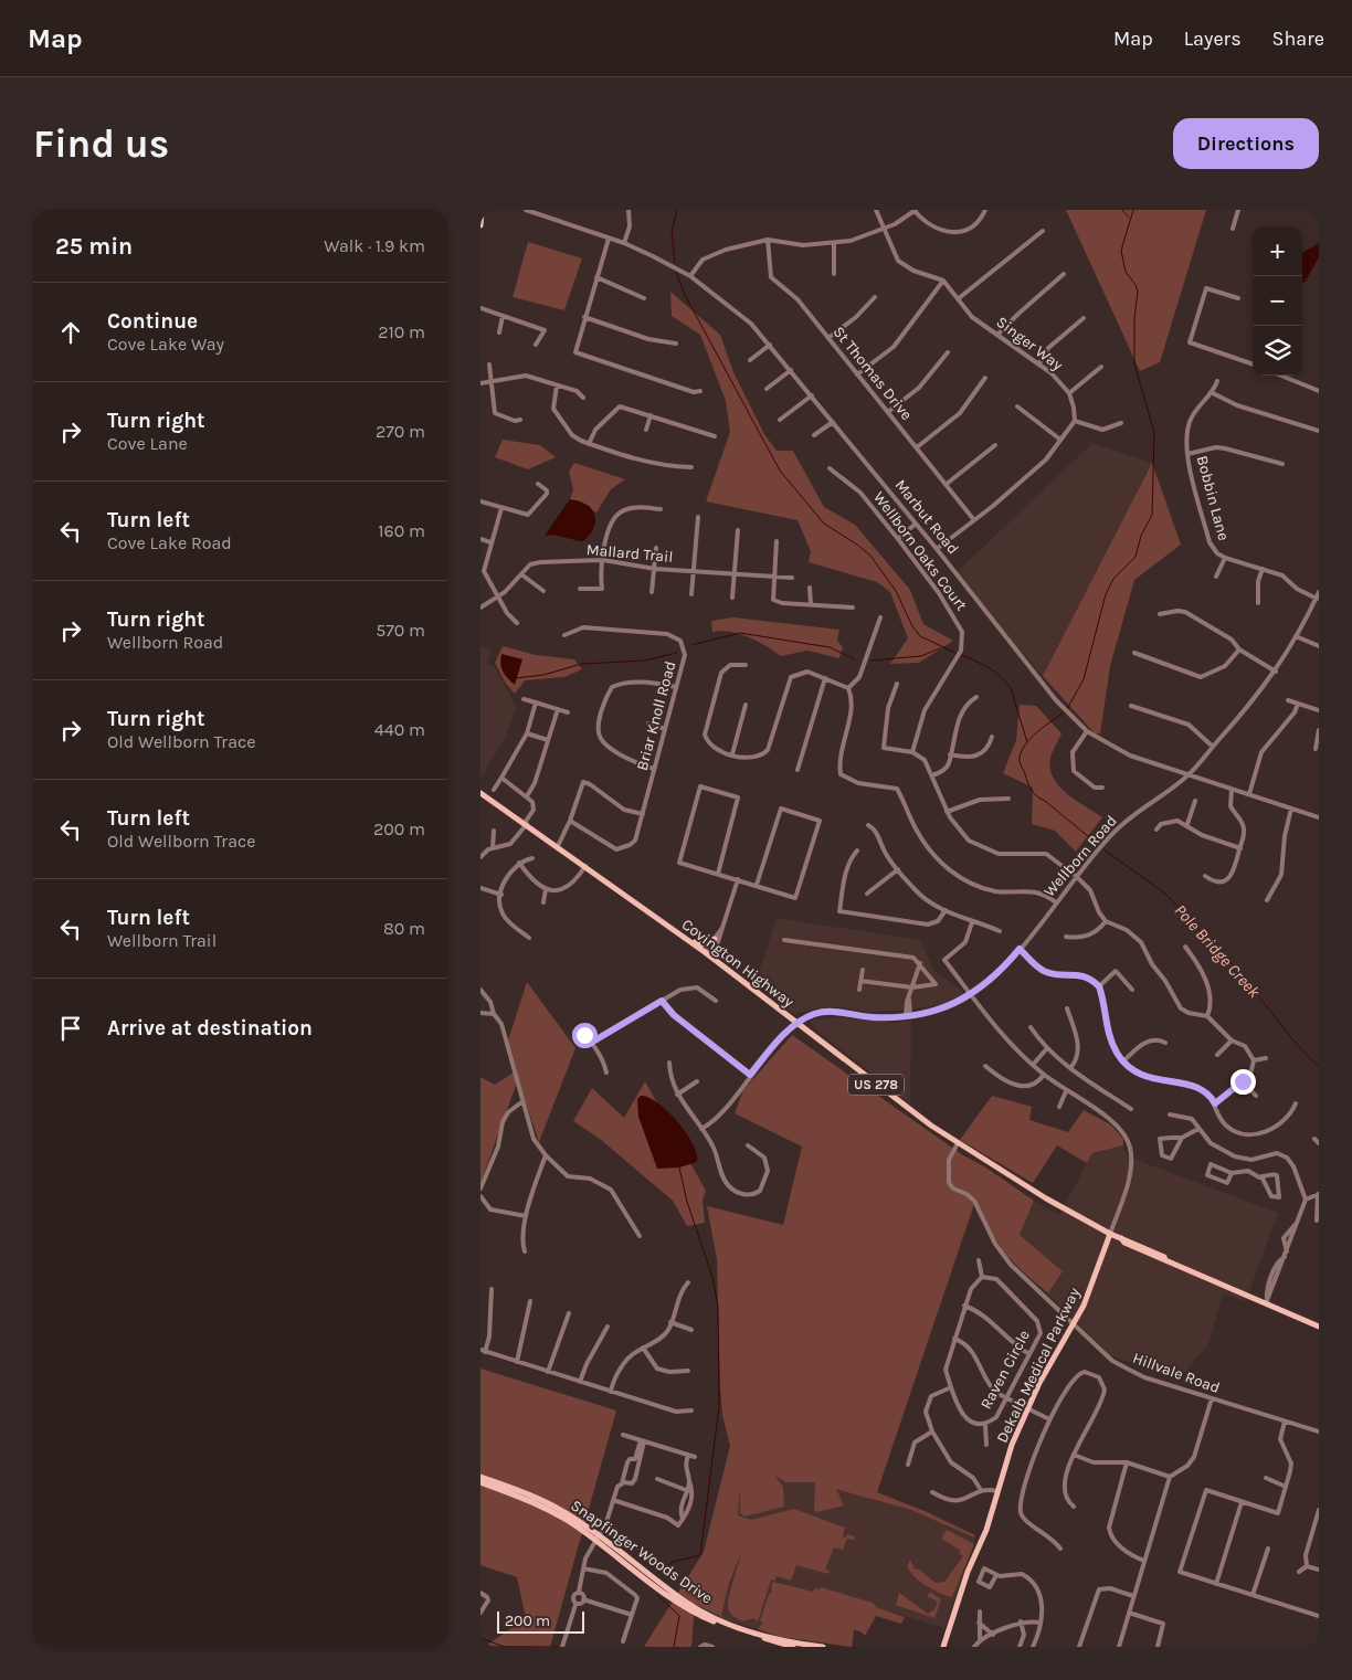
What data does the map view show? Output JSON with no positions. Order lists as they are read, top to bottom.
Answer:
{
  "streets": {
    "main road": [
      "Covington Highway",
      "US 278",
      "Dekalb Medical Parkway",
      "Snapfinger Woods Drive"
    ],
    "street": [
      "Singer Way",
      "St Thomas Drive",
      "Bobbin Lane",
      "Marbut Road",
      "Wellborn Oaks Court",
      "Mallard Trail",
      "Briar Knoll Road",
      "Wellborn Road",
      "Raven Circle",
      "Hillvale Road"
    ]
  },
  "crossings": [
    ["Bobbin Lane", "Wellborn Road"],
    ["Marbut Road", "Wellborn Road"],
    ["Wellborn Road", "Covington Highway"],
    ["Wellborn Road", "Dekalb Medical Parkway"],
    ["Covington Highway", "Dekalb Medical Parkway"],
    ["Covington Highway", "Hillvale Road"],
    ["Dekalb Medical Parkway", "Hillvale Road"]
  ],
  "water": ["Pole Bridge Creek"],
  "scale_bar": "200 m",
  "page": {
    "header": "Map",
    "nav": ["Map", "Layers", "Share"],
    "buttons": "Directions",
    "title": "Find us",
    "heading": ["25 min", "Walk · 1.9 km"],
    "map_buttons": ["+", "−"],
    "list": [
      ["Continue", "Cove Lake Way", "210 m"],
      ["Turn right", "Cove Lane", "270 m"],
      ["Turn left", "Cove Lake Road", "160 m"],
      ["Turn right", "Wellborn Road", "570 m"],
      ["Turn right", "Old Wellborn Trace", "440 m"],
      ["Turn left", "Old Wellborn Trace", "200 m"],
      ["Turn left", "Wellborn Trail", "80 m"],
      "Arrive at destination"
    ],
    "scale": "200 m"
  }
}
